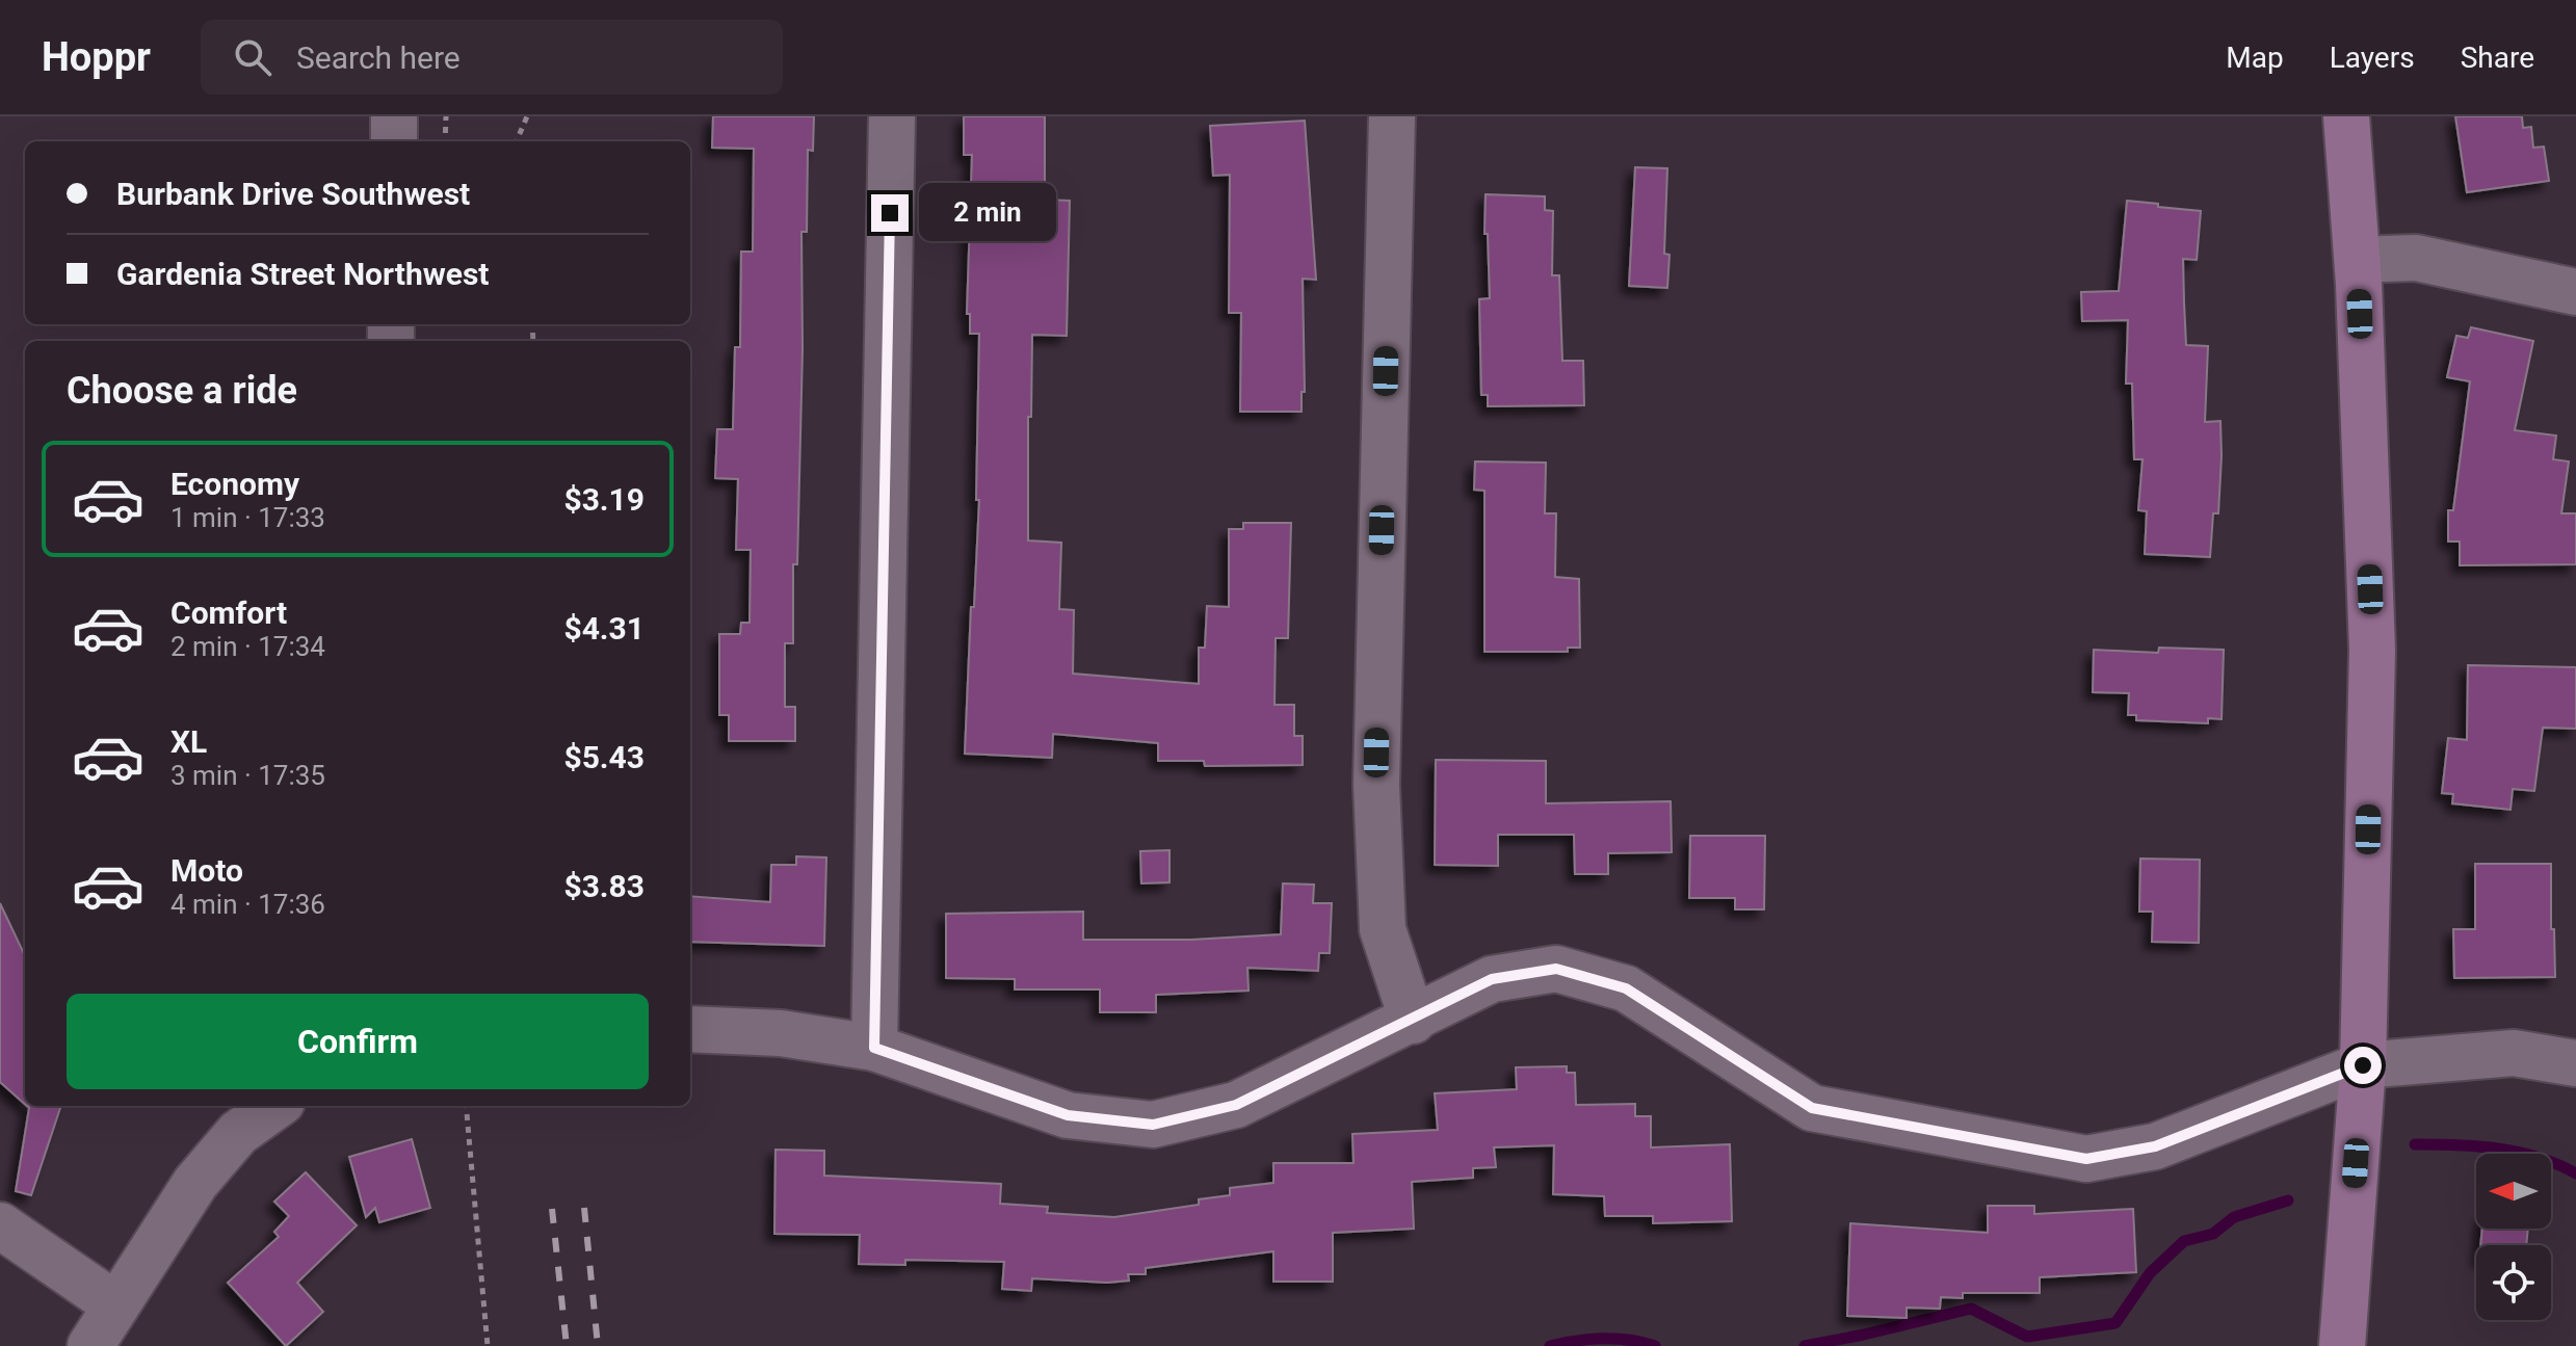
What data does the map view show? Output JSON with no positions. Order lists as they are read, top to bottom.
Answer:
{
  "north": "left",
  "page": {
    "header": "Hoppr",
    "search": "Search here",
    "nav": ["Map", "Layers", "Share"],
    "banner": ["Burbank Drive Southwest", "Gardenia Street Northwest"],
    "bubble": "2 min",
    "heading": "Choose a ride",
    "list": [
      {
        "name": "Economy",
        "note": "1 min · 17:33",
        "value": "$3.19"
      },
      {
        "name": "Comfort",
        "note": "2 min · 17:34",
        "value": "$4.31"
      },
      {
        "name": "XL",
        "note": "3 min · 17:35",
        "value": "$5.43"
      },
      {
        "name": "Moto",
        "note": "4 min · 17:36",
        "value": "$3.83"
      }
    ],
    "buttons": "Confirm"
  }
}
